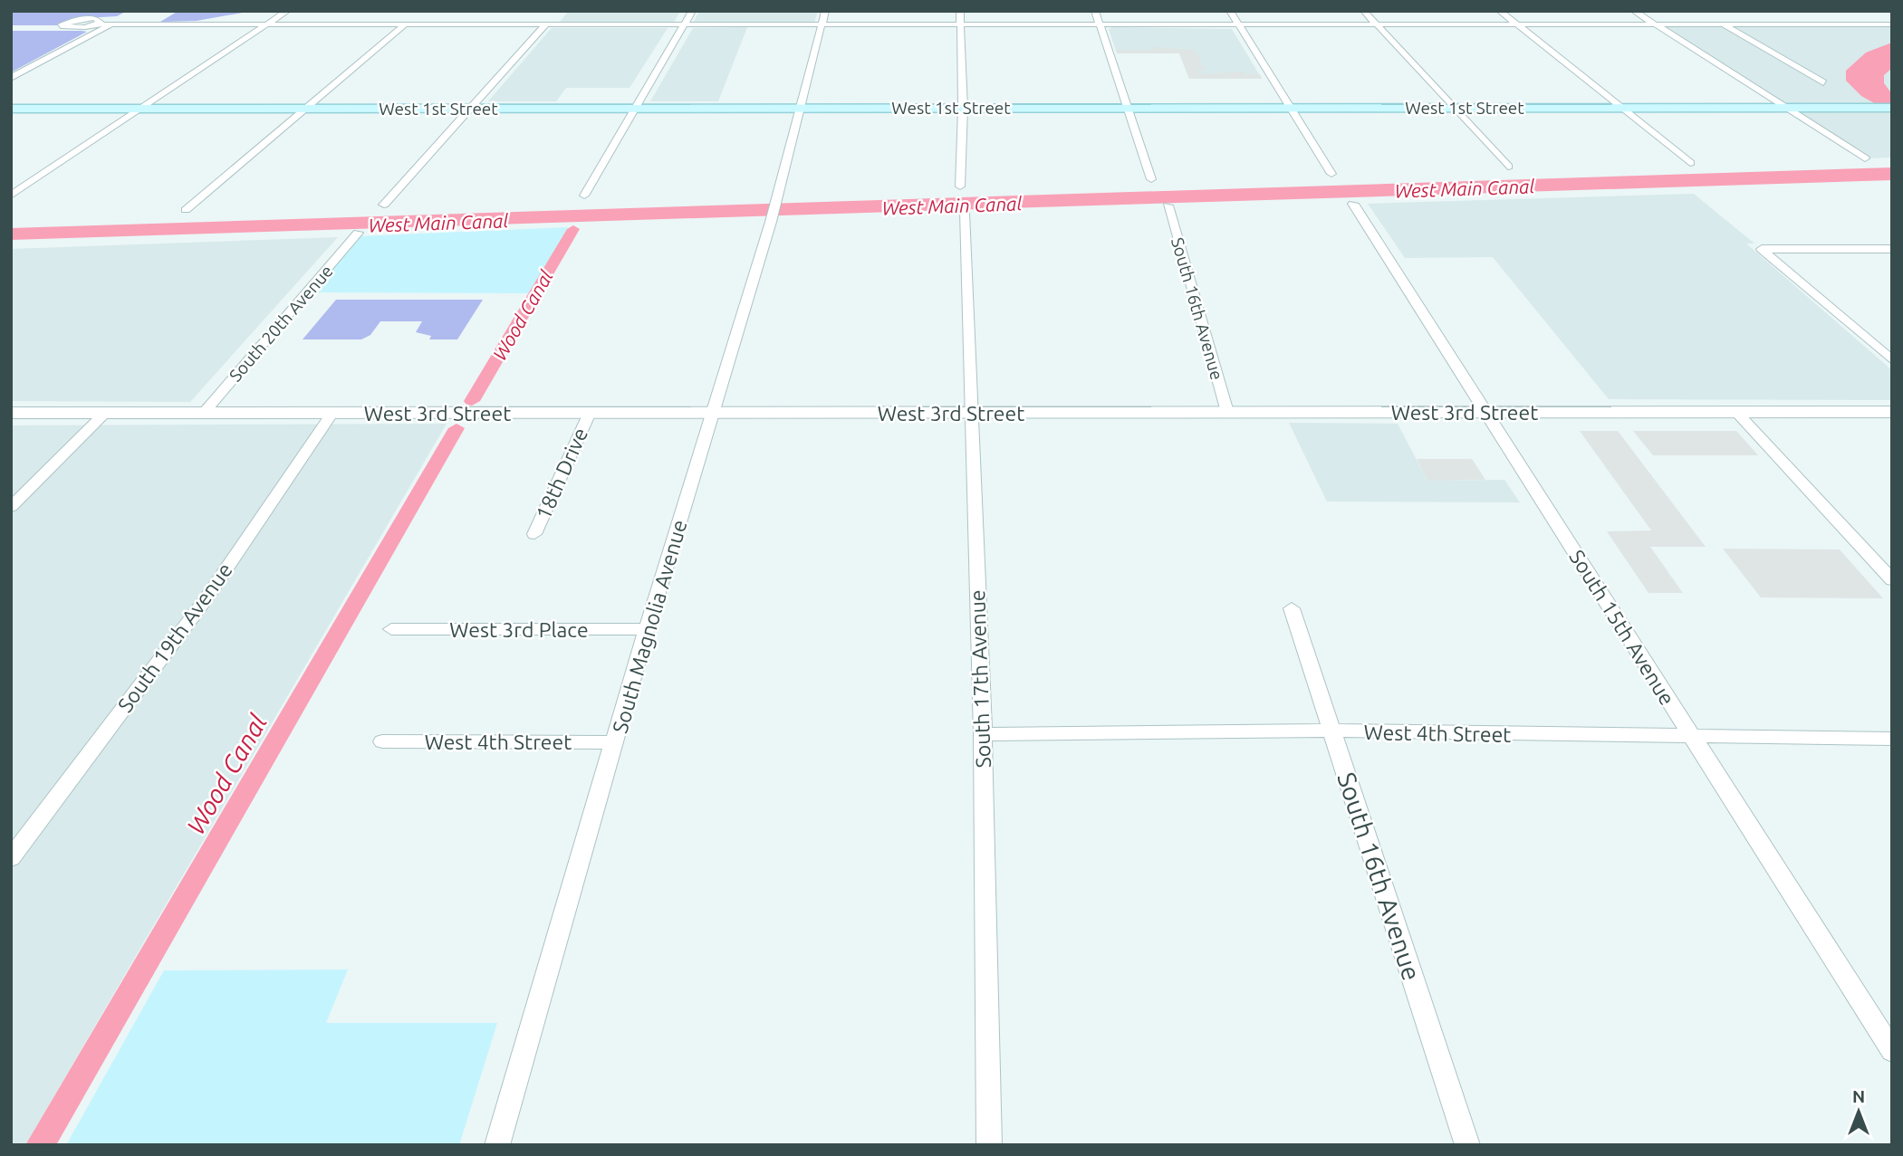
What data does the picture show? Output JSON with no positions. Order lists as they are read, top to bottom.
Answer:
{
  "streets": {
    "main road": ["West 1st Street"],
    "street": [
      "South 16th Avenue",
      "South 20th Avenue",
      "West 3rd Street",
      "18th Drive",
      "South Magnolia Avenue",
      "South 15th Avenue",
      "West 3rd Place",
      "South 19th Avenue",
      "South 17th Avenue",
      "West 4th Street"
    ]
  },
  "crossings": [
    ["West 1st Street", "South Magnolia Avenue"],
    ["South 16th Avenue", "West 3rd Street"],
    ["South 16th Avenue", "West 4th Street"],
    ["South 20th Avenue", "West 3rd Street"],
    ["West 3rd Street", "18th Drive"],
    ["West 3rd Street", "South Magnolia Avenue"],
    ["West 3rd Street", "South 15th Avenue"],
    ["West 3rd Street", "South 19th Avenue"],
    ["West 3rd Street", "South 17th Avenue"],
    ["South Magnolia Avenue", "West 3rd Place"],
    ["South Magnolia Avenue", "West 4th Street"],
    ["South 15th Avenue", "West 4th Street"],
    ["South 17th Avenue", "West 4th Street"]
  ],
  "water": ["West Main Canal", "Wood Canal"],
  "north": "top"
}
